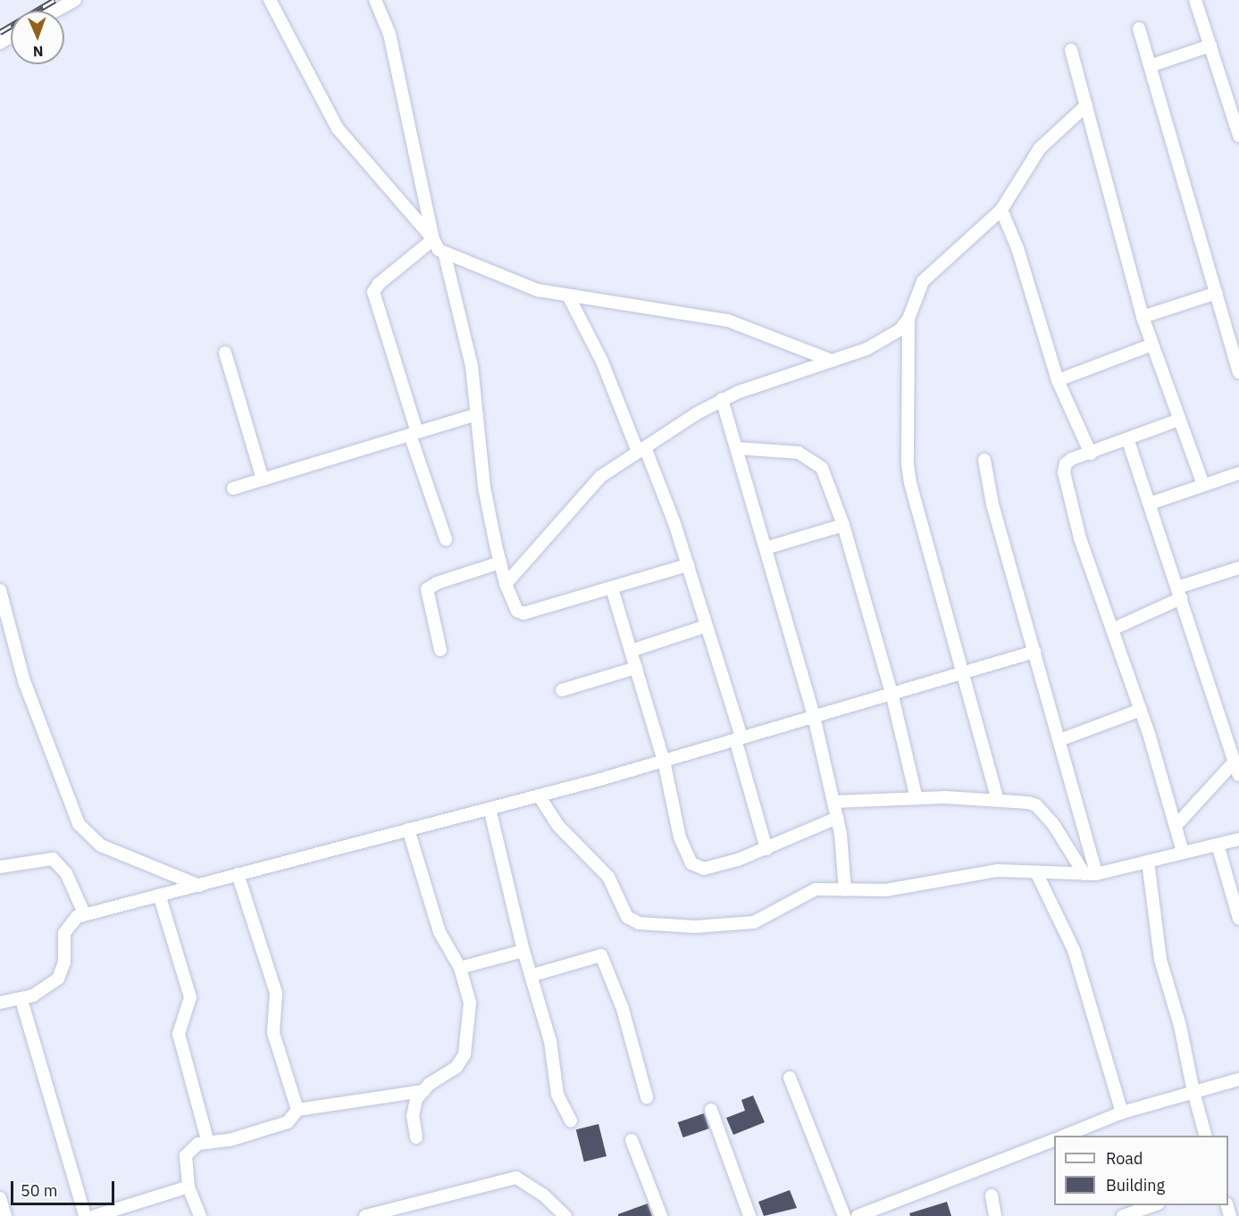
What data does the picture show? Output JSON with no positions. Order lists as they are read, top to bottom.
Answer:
{
  "legend": ["Road", "Building"],
  "scale_bar": "50 m",
  "north": "bottom"
}
